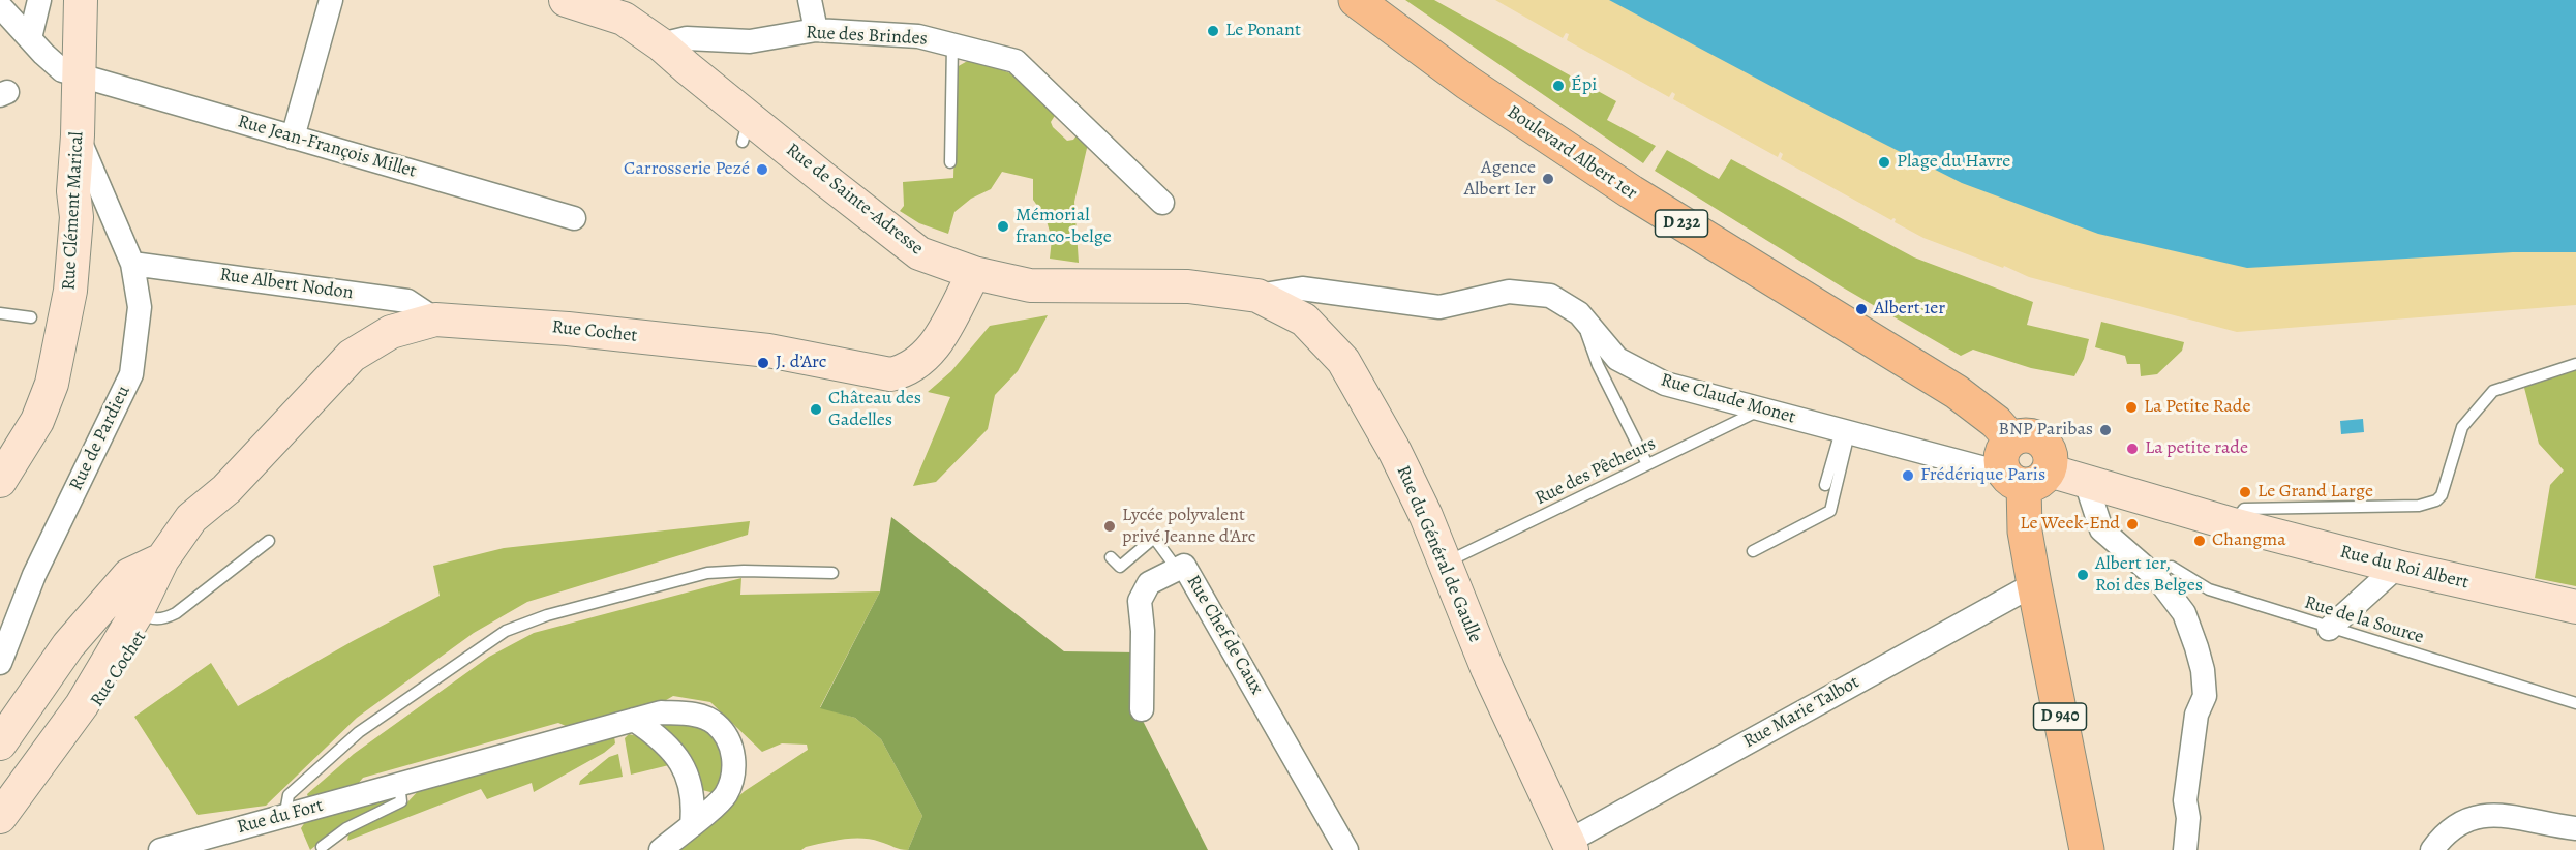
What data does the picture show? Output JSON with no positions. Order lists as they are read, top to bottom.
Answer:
{
  "streets": {
    "main road": ["Boulevard Albert 1er", "D 232", "D 940"],
    "street": [
      "Rue des Brindes",
      "Rue Jean-François Millet",
      "Rue de Sainte-Adresse",
      "Rue Clément Marical",
      "Rue Albert Nodon",
      "Rue Cochet",
      "Rue Claude Monet",
      "Rue de Pardieu",
      "Rue du Général de Gaulle",
      "Rue du Roi Albert",
      "Rue Chef de Caux",
      "Rue Marie Talbot",
      "Rue du Fort"
    ],
    "lane": ["Rue des Pêcheurs", "Rue de la Source"]
  },
  "crossings": [
    ["Rue des Brindes", "Rue de Sainte-Adresse"],
    ["Rue Jean-François Millet", "Rue Clément Marical"],
    ["Boulevard Albert 1er", "Rue Claude Monet"],
    ["Boulevard Albert 1er", "Rue du Roi Albert"],
    ["Boulevard Albert 1er", "D 940"],
    ["Rue de Sainte-Adresse", "Rue Cochet"],
    ["Rue de Sainte-Adresse", "Rue Claude Monet"],
    ["Rue de Sainte-Adresse", "Rue du Général de Gaulle"],
    ["Rue Clément Marical", "Rue de Pardieu"],
    ["Rue Albert Nodon", "Rue Cochet"],
    ["Rue Albert Nodon", "Rue de Pardieu"],
    ["Rue Claude Monet", "Rue des Pêcheurs"],
    ["Rue Claude Monet", "Rue du Général de Gaulle"],
    ["Rue Claude Monet", "Rue du Roi Albert"],
    ["Rue Claude Monet", "D 940"],
    ["Rue des Pêcheurs", "Rue du Général de Gaulle"],
    ["Rue du Général de Gaulle", "Rue Marie Talbot"],
    ["Rue du Roi Albert", "D 940"],
    ["Rue Marie Talbot", "D 940"]
  ],
  "places": [
    "Le Ponant",
    "Épi",
    "Plage du Havre",
    "Carrosserie Pezé",
    "Agence Albert Ier",
    "Mémorial franco-belge",
    "Albert 1er",
    "J. d’Arc",
    "La Petite Rade",
    "Château des Gadelles",
    "BNP Paribas",
    "La petite rade",
    "Frédérique Paris",
    "Le Grand Large",
    "Le Week-End",
    "Lycée polyvalent privé Jeanne d'Arc",
    "Changma",
    "Albert 1er, Roi des Belges"
  ]
}
